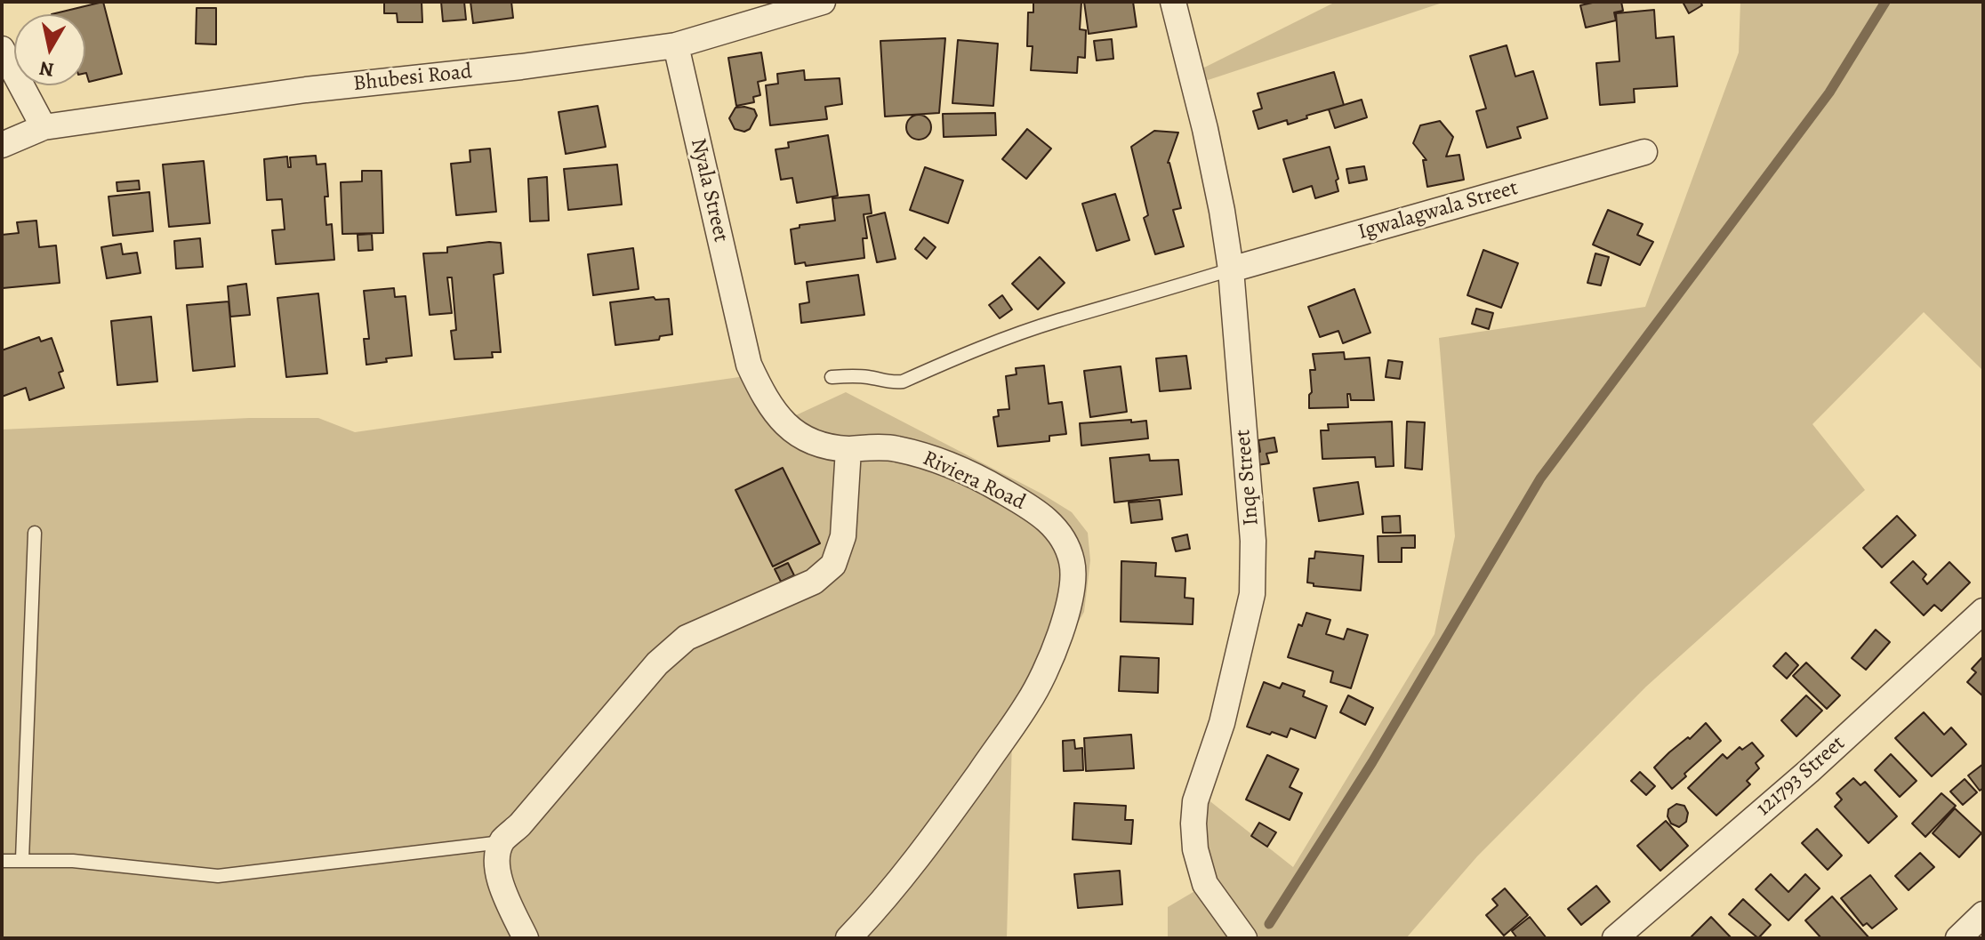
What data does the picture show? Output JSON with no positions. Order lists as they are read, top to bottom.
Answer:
{
  "streets": {
    "street": [
      "Bhubesi Road",
      "Nyala Street",
      "Igwalagwala Street",
      "Inqe Street",
      "Riviera Road",
      "121793 Street"
    ]
  },
  "crossings": [
    ["Bhubesi Road", "Nyala Street"],
    ["Nyala Street", "Riviera Road"],
    ["Igwalagwala Street", "Inqe Street"]
  ],
  "north": "bottom"
}
